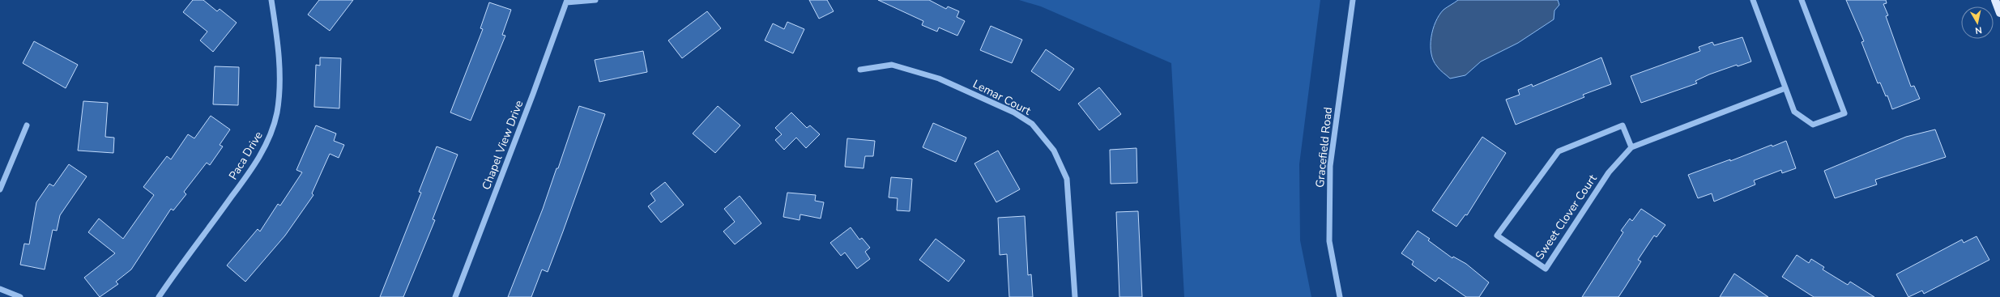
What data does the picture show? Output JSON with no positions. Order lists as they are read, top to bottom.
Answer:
{
  "streets": {
    "street": [
      "Lemar Court",
      "Chapel View Drive",
      "Gracefield Road",
      "Paca Drive",
      "Sweet Clover Court"
    ]
  },
  "north": "bottom"
}
